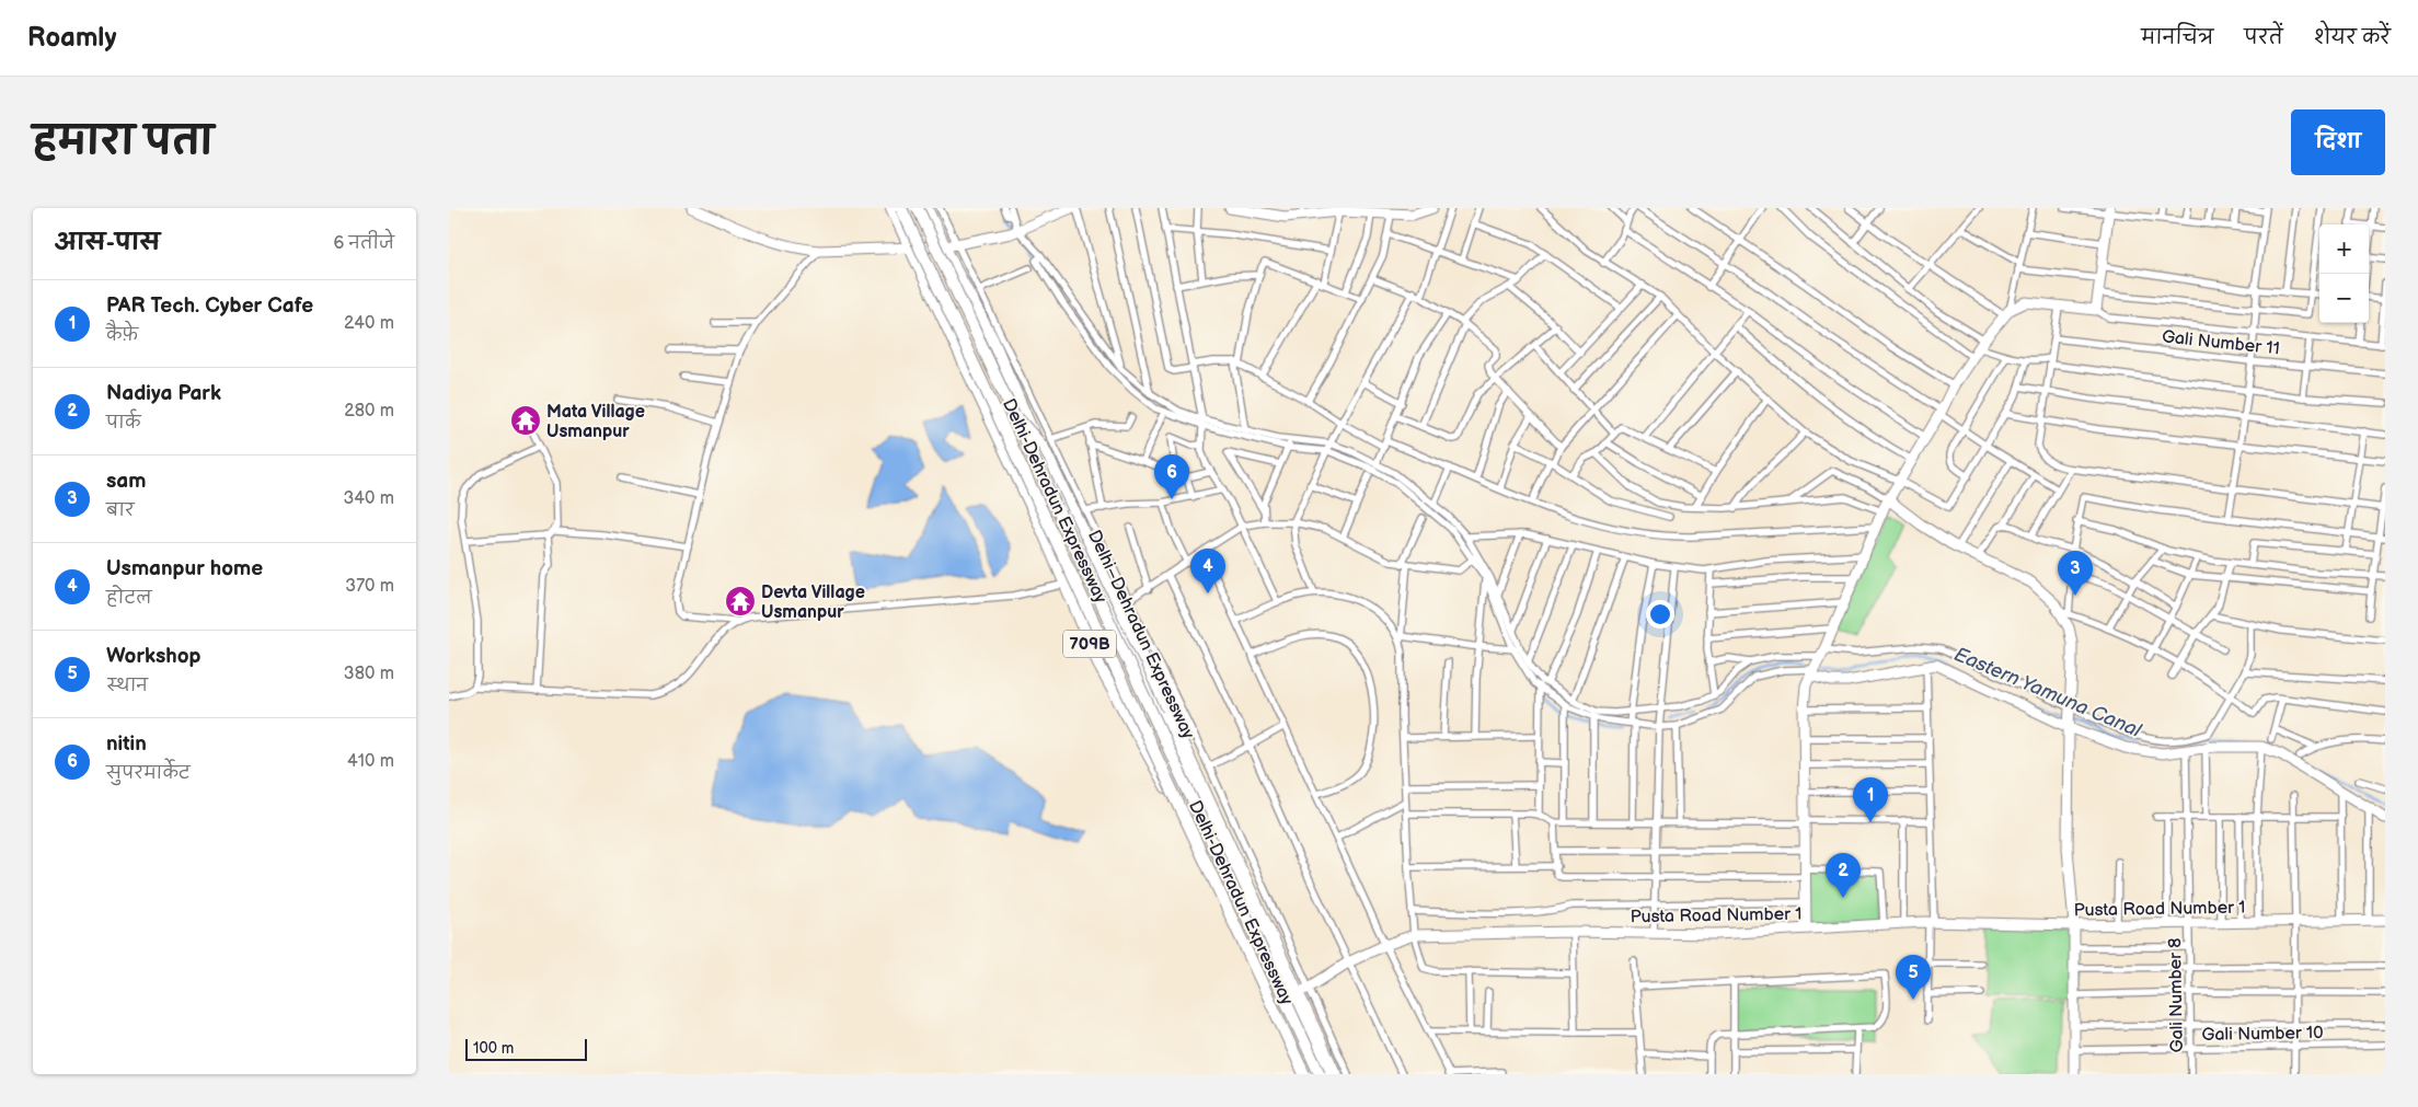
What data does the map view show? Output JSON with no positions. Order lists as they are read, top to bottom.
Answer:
{
  "streets": {
    "highway": ["Delhi-Dehradun Expressway", "Delhi–Dehradun Expressway", "709B"],
    "street": [
      "Gali Number 11",
      "Pusta Road Number 1",
      "Gali Number 8",
      "Gali Number 10"
    ]
  },
  "crossings": [
    ["Delhi–Dehradun Expressway", "Pusta Road Number 1"],
    ["Pusta Road Number 1", "Gali Number 8"],
    ["Gali Number 8", "Gali Number 10"]
  ],
  "water": ["Eastern Yamuna Canal"],
  "places": {
    "temple": ["Mata Village Usmanpur", "Devta Village Usmanpur"]
  },
  "scale_bar": "100 m",
  "page": {
    "header": "Roamly",
    "nav": ["मानचित्र", "परतें", "शेयर करें"],
    "title": "हमारा पता",
    "buttons": "दिशा",
    "heading": ["आस-पास", "6 नतीजे"],
    "map_buttons": ["+", "−"],
    "list": [
      {
        "mark": "1",
        "name": "PAR Tech. Cyber Cafe",
        "note": "कैफ़े",
        "value": "240 m"
      },
      {
        "mark": "2",
        "name": "Nadiya Park",
        "note": "पार्क",
        "value": "280 m"
      },
      {
        "mark": "3",
        "name": "sam",
        "note": "बार",
        "value": "340 m"
      },
      {
        "mark": "4",
        "name": "Usmanpur home",
        "note": "होटल",
        "value": "370 m"
      },
      {
        "mark": "5",
        "name": "Workshop",
        "note": "स्थान",
        "value": "380 m"
      },
      {
        "mark": "6",
        "name": "nitin",
        "note": "सुपरमार्केट",
        "value": "410 m"
      }
    ],
    "pins": [
      "6",
      "4",
      "3",
      "1",
      "2",
      "5"
    ],
    "scale": "100 m"
  }
}
